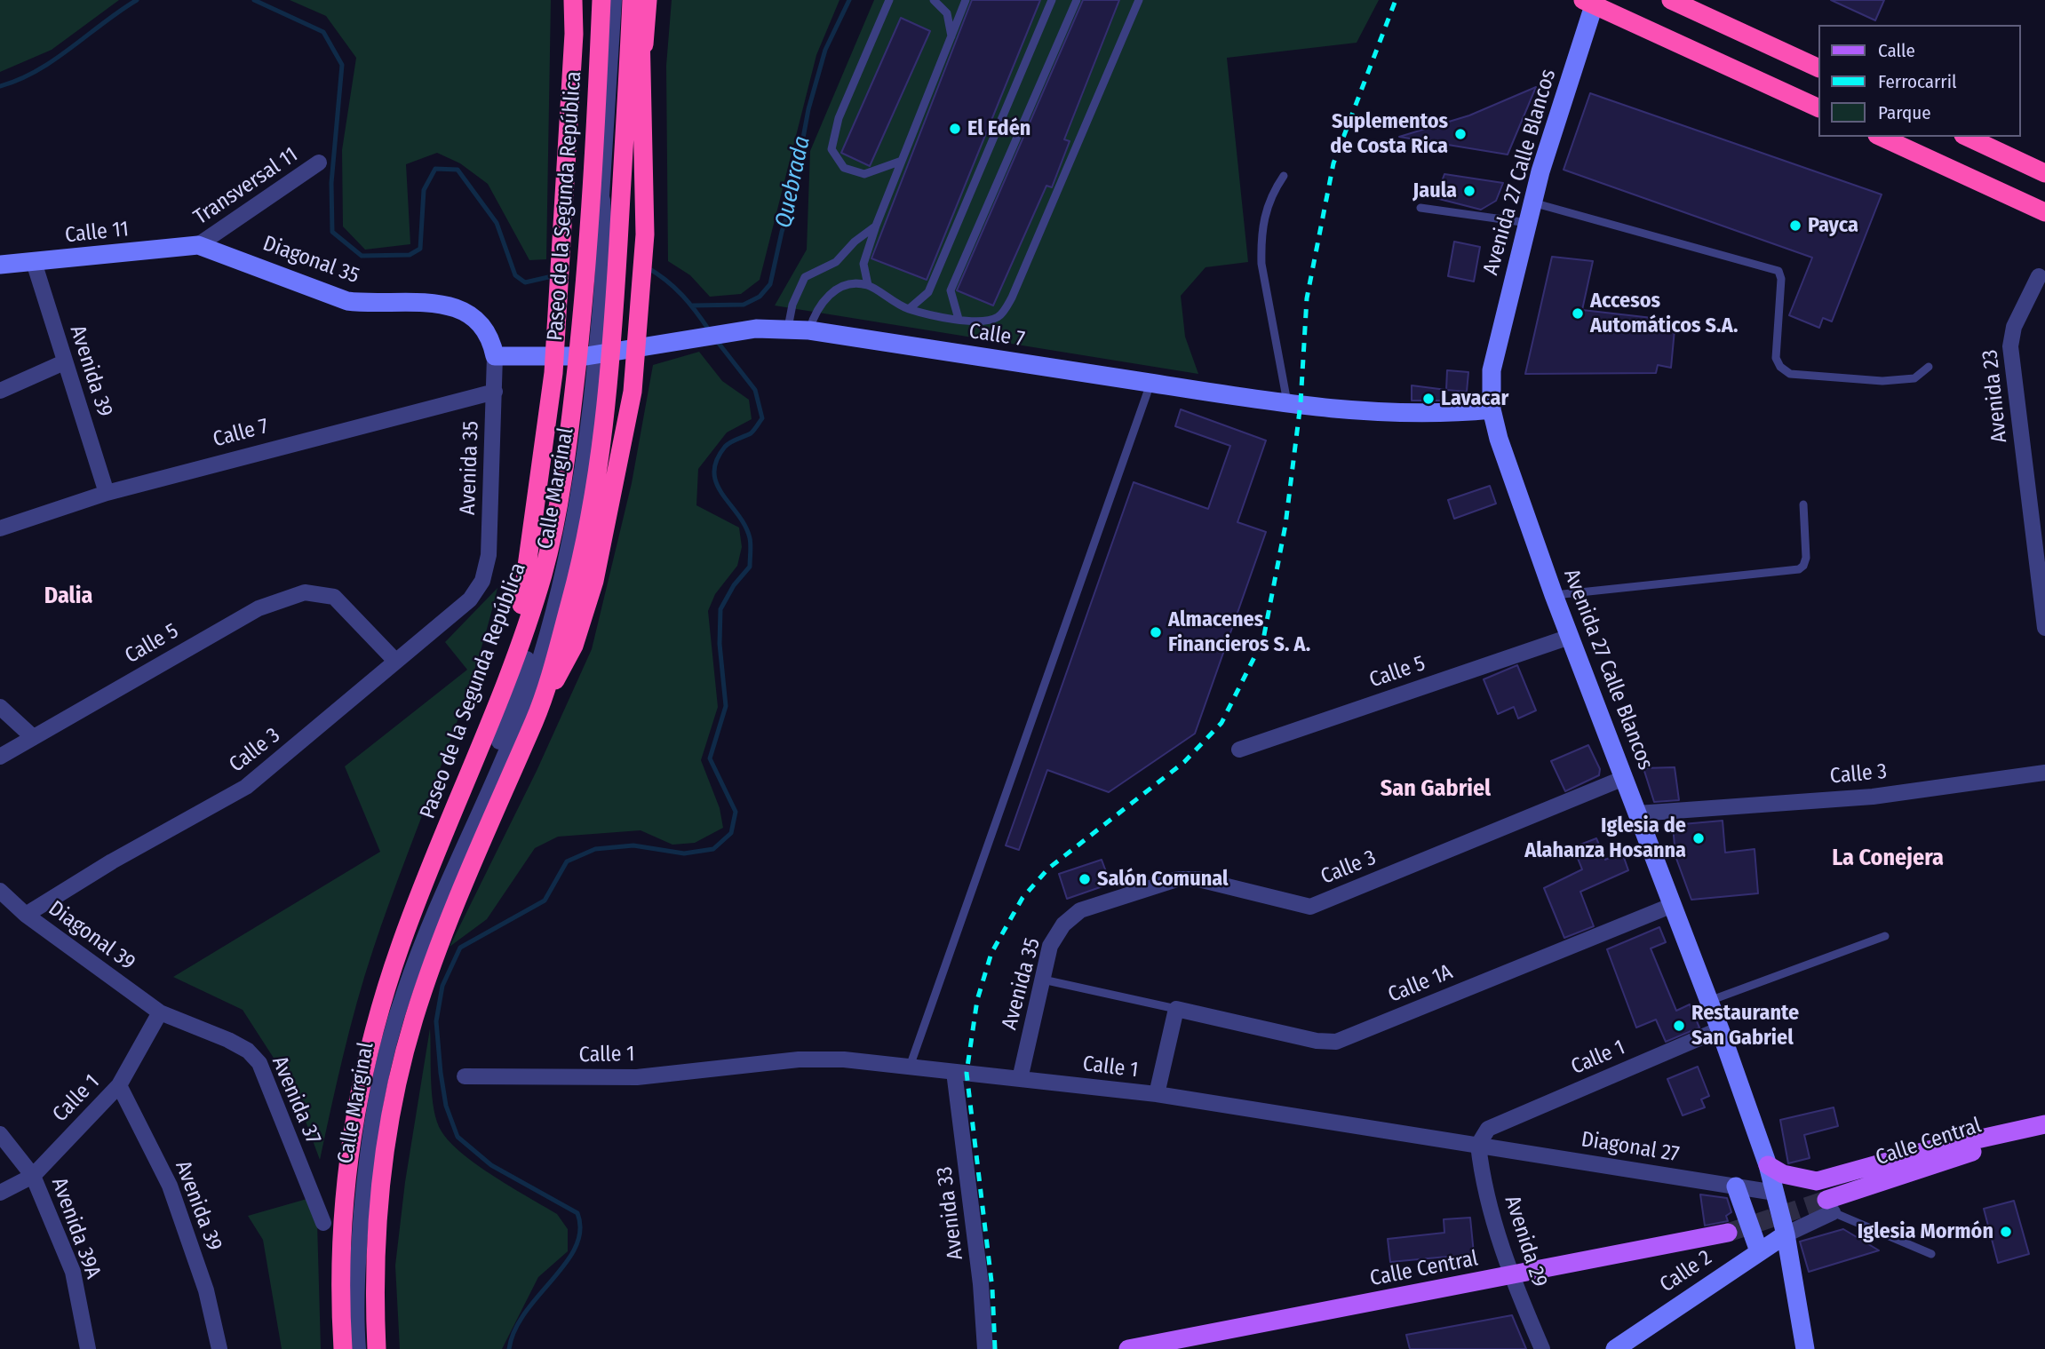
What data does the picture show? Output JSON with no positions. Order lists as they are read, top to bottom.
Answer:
{
  "streets": {
    "highway": ["Paseo de la Segunda República"],
    "main road": ["Calle Central"],
    "street": [
      "Avenida 27 Calle Blancos",
      "Transversal 11",
      "Calle 11",
      "Diagonal 35",
      "Calle 7",
      "Avenida 39",
      "Avenida 23",
      "Avenida 35",
      "Calle Marginal",
      "Calle 5",
      "Calle 3",
      "Diagonal 39",
      "Calle 1A",
      "Calle 1",
      "Avenida 37",
      "Diagonal 27",
      "Avenida 33",
      "Avenida 39A",
      "Avenida 29",
      "Calle 2"
    ]
  },
  "crossings": [
    ["Avenida 27 Calle Blancos", "Calle 7"],
    ["Avenida 27 Calle Blancos", "Calle 5"],
    ["Avenida 27 Calle Blancos", "Calle 3"],
    ["Avenida 27 Calle Blancos", "Calle 1A"],
    ["Avenida 27 Calle Blancos", "Calle 1"],
    ["Avenida 27 Calle Blancos", "Diagonal 27"],
    ["Avenida 27 Calle Blancos", "Calle 2"],
    ["Transversal 11", "Calle 11"],
    ["Transversal 11", "Diagonal 35"],
    ["Calle 11", "Diagonal 35"],
    ["Calle 11", "Avenida 39"],
    ["Diagonal 35", "Calle 7"],
    ["Diagonal 35", "Avenida 35"],
    ["Calle 7", "Avenida 39"],
    ["Calle 7", "Avenida 35"],
    ["Calle 7", "Calle Marginal"],
    ["Avenida 39", "Calle 1"],
    ["Avenida 35", "Calle 3"],
    ["Avenida 35", "Calle 1"],
    ["Calle 5", "Calle 3"],
    ["Calle 3", "Diagonal 39"],
    ["Diagonal 39", "Calle 1"],
    ["Diagonal 39", "Avenida 37"],
    ["Calle 1", "Avenida 37"],
    ["Calle 1", "Diagonal 27"],
    ["Calle 1", "Avenida 33"],
    ["Calle 1", "Avenida 39A"],
    ["Calle 1", "Avenida 29"],
    ["Calle Central", "Avenida 29"],
    ["Diagonal 27", "Avenida 29"]
  ],
  "districts": ["Dalia", "San Gabriel", "La Conejera"],
  "water": ["Quebrada"],
  "places": [
    "El Edén",
    "Suplementos de Costa Rica",
    "Jaula",
    "Payca",
    "Accesos Automáticos S.A.",
    "Lavacar",
    "Almacenes Financieros S. A.",
    "Iglesia de Alahanza Hosanna",
    "Salón Comunal",
    "Restaurante San Gabriel",
    "Iglesia Mormón"
  ],
  "legend": ["Calle", "Ferrocarril", "Parque"]
}
